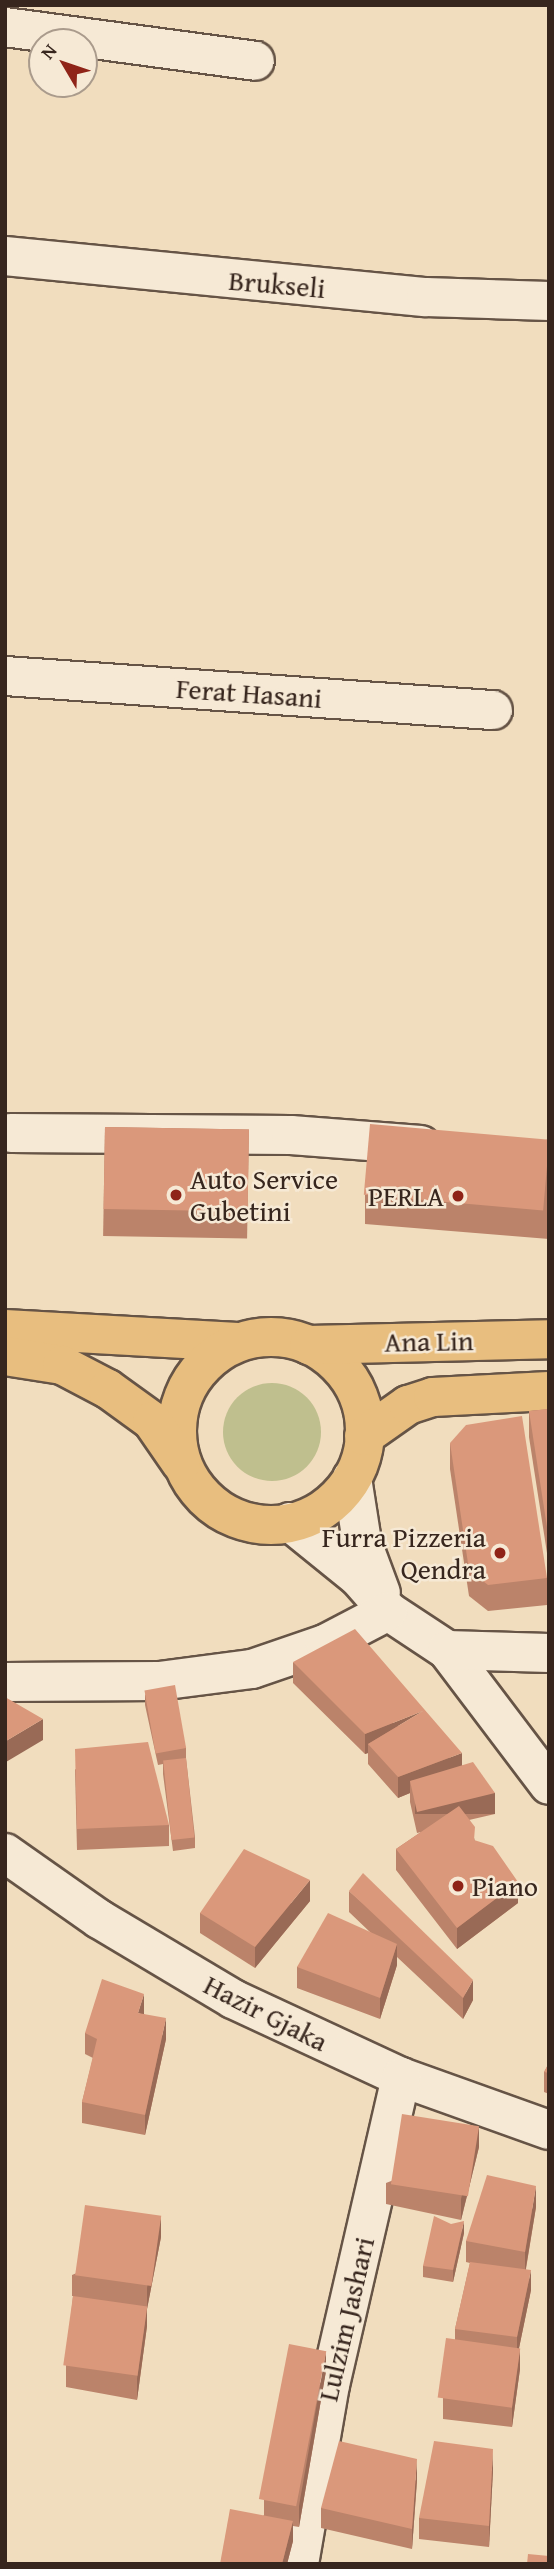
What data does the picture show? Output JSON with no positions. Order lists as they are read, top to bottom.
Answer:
{
  "streets": {
    "main road": ["Ana Lin"],
    "street": [
      "Brukseli",
      "Ferat Hasani",
      "Hazir Gjaka",
      "Lulzim Jashari"
    ]
  },
  "crossings": [
    ["Hazir Gjaka", "Lulzim Jashari"]
  ],
  "places": [
    "Auto Service Gubetini",
    "PERLA",
    "Furra Pizzeria Qendra",
    "Piano"
  ],
  "north": "top left"
}
